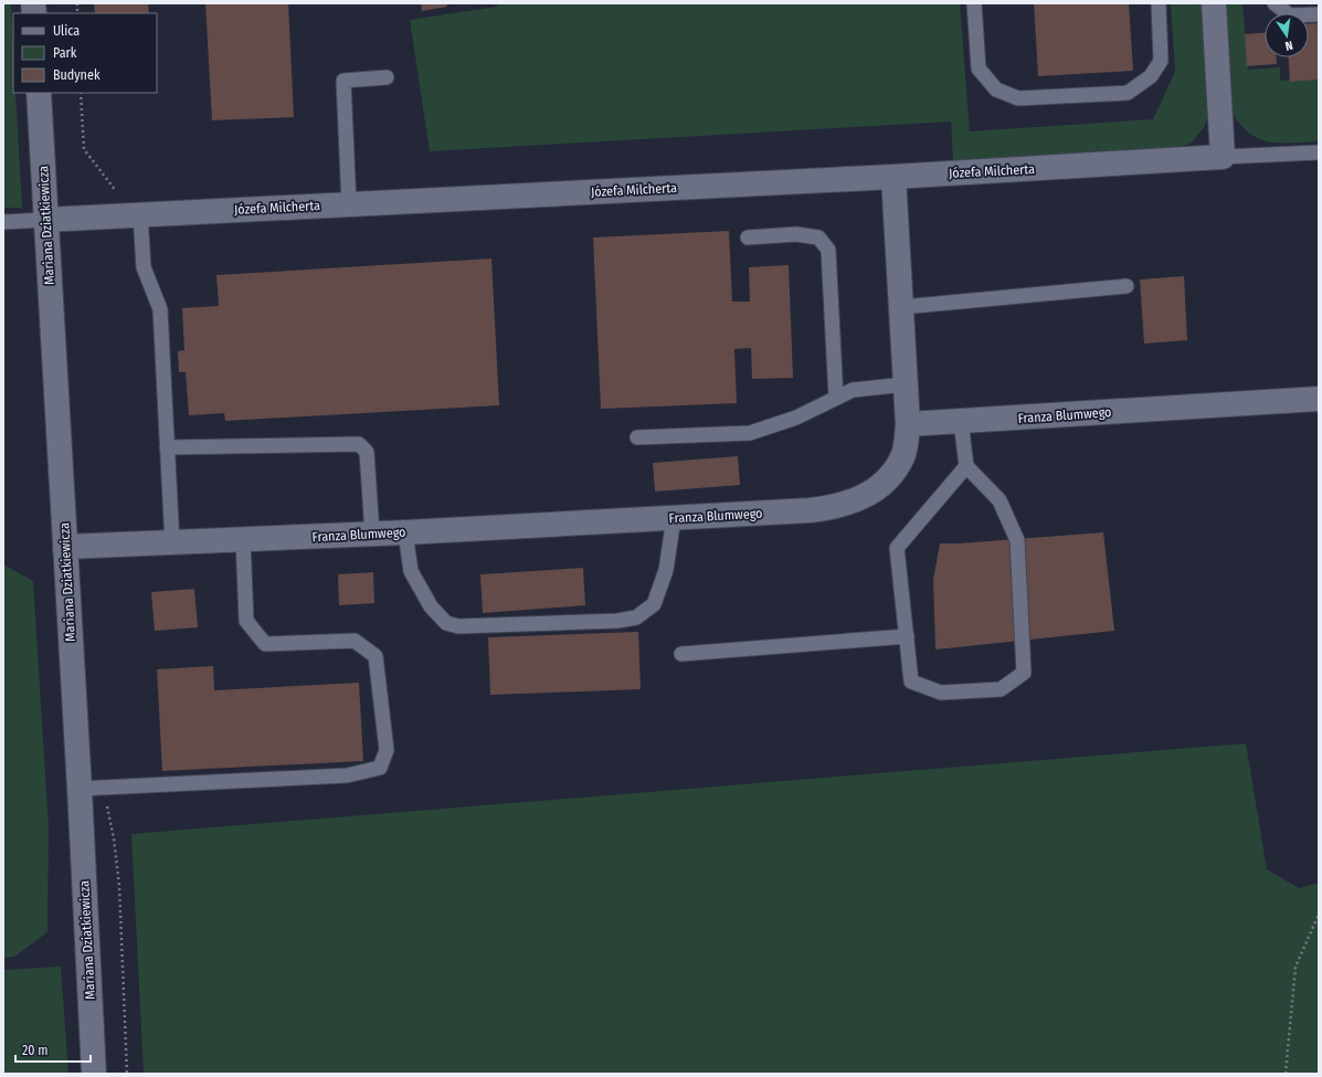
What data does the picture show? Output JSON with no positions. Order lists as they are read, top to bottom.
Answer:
{
  "streets": {
    "street": ["Józefa Milcherta", "Mariana Dziatkiewicza", "Franza Blumwego"]
  },
  "crossings": [
    ["Józefa Milcherta", "Mariana Dziatkiewicza"],
    ["Mariana Dziatkiewicza", "Franza Blumwego"]
  ],
  "legend": ["Ulica", "Park", "Budynek"],
  "scale_bar": "20 m",
  "north": "bottom"
}
